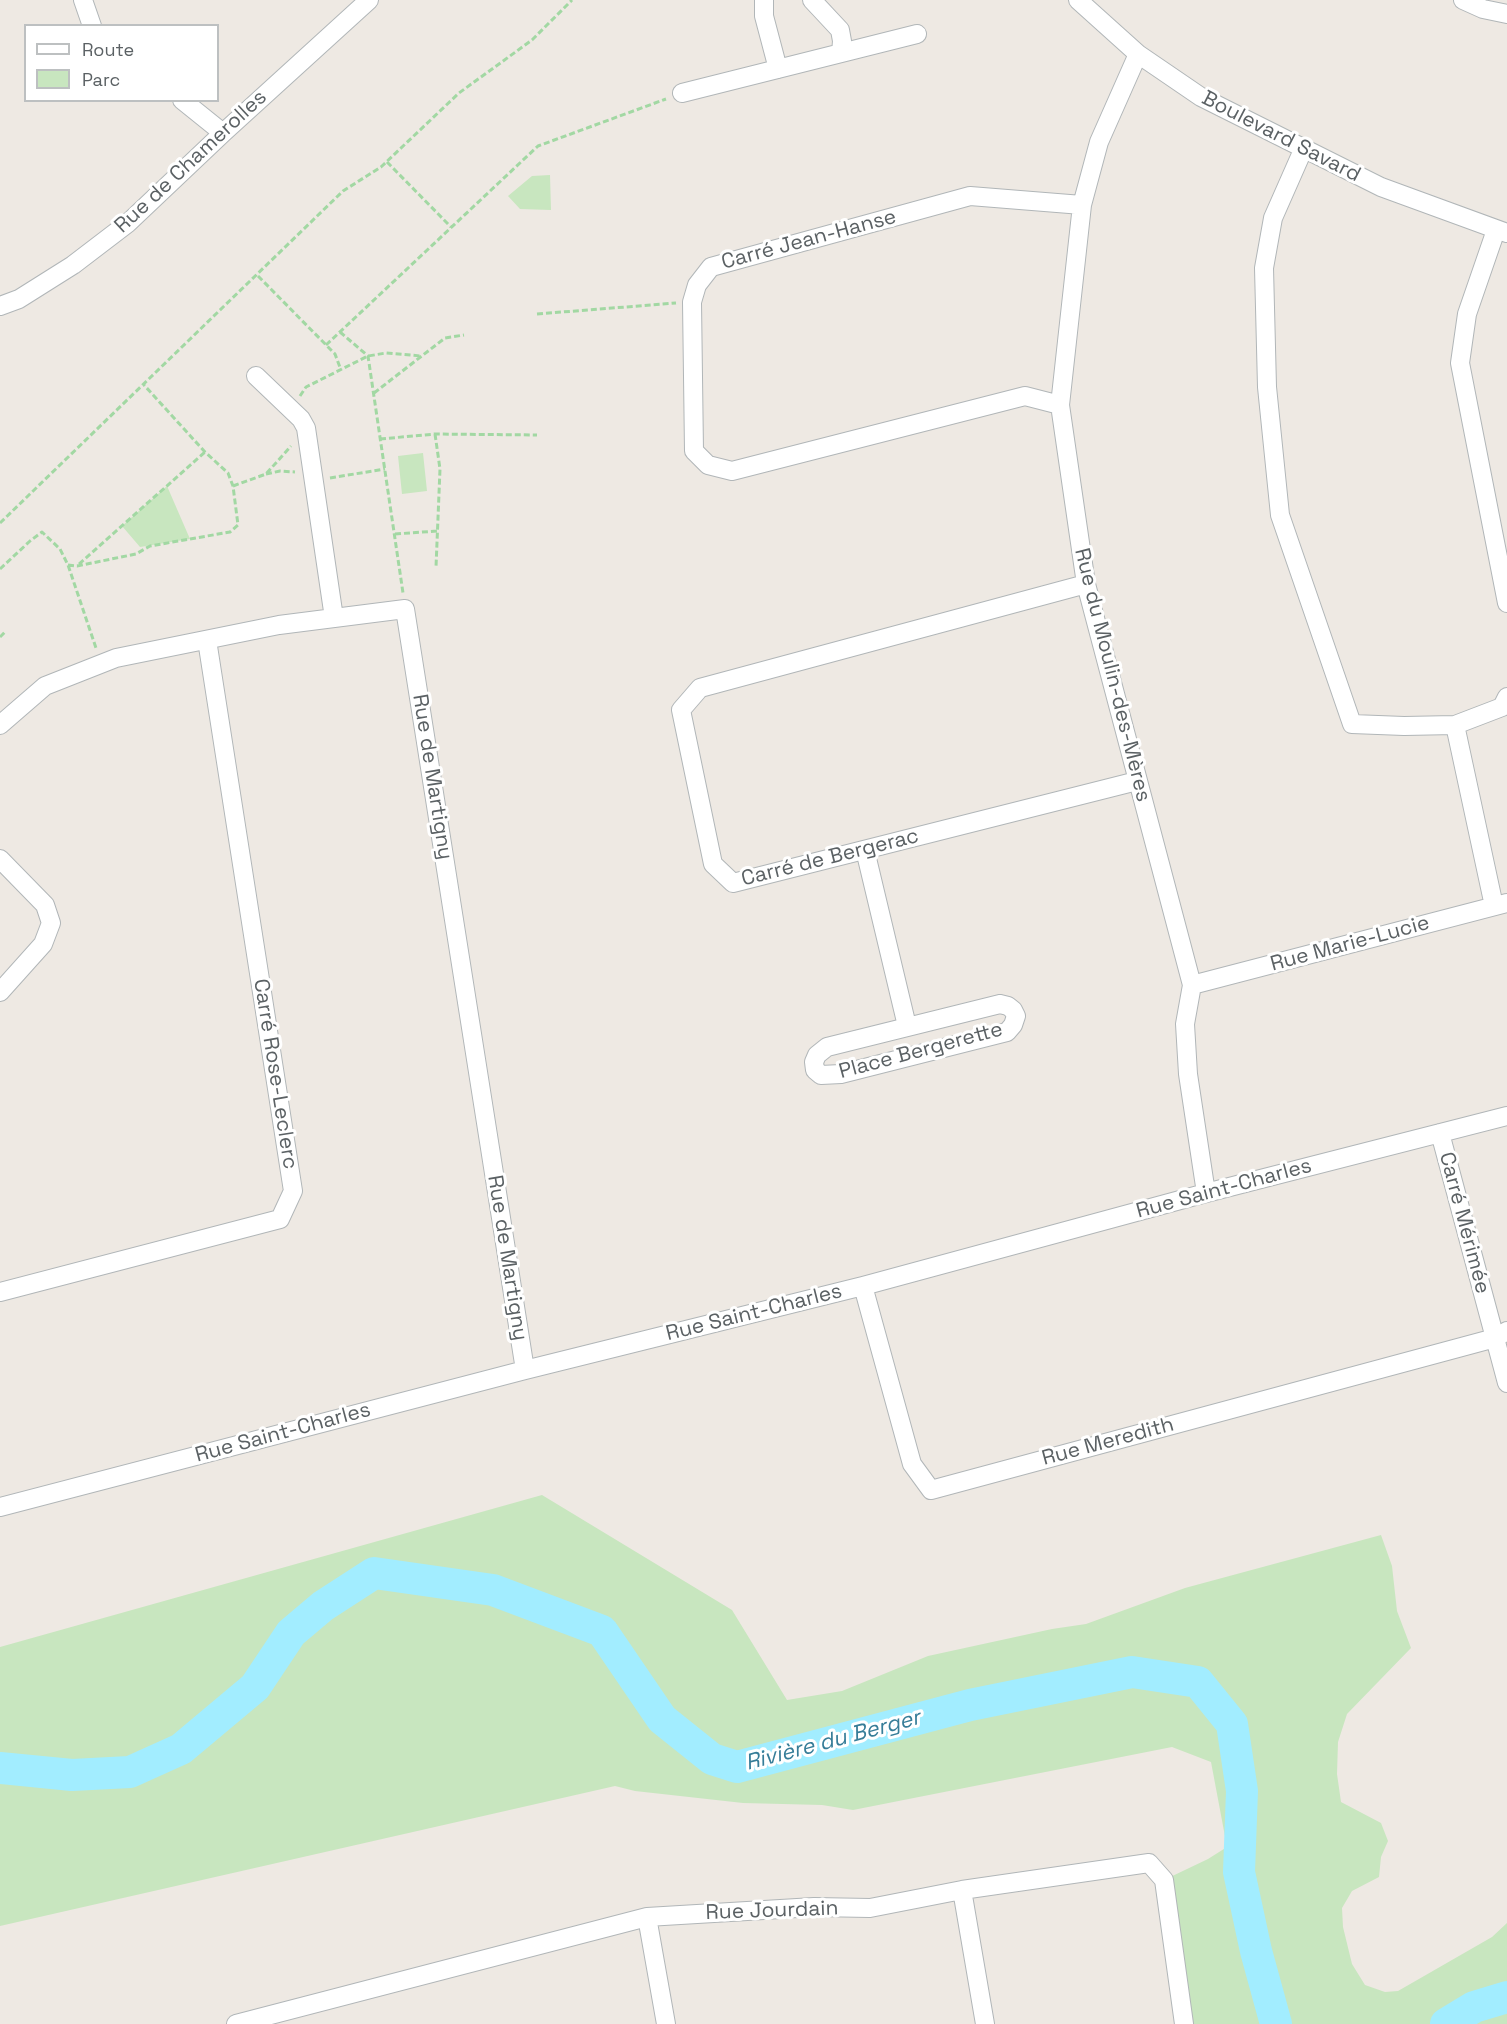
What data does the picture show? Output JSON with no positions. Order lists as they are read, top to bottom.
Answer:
{
  "streets": {
    "street": [
      "Boulevard Savard",
      "Rue de Chamerolles",
      "Carré Jean-Hanse",
      "Rue du Moulin-des-Mères",
      "Rue de Martigny",
      "Carré de Bergerac",
      "Rue Marie-Lucie",
      "Place Bergerette",
      "Carré Rose-Leclerc",
      "Rue Saint-Charles",
      "Carré Mérimée",
      "Rue Meredith",
      "Rue Jourdain"
    ]
  },
  "crossings": [
    ["Boulevard Savard", "Rue du Moulin-des-Mères"],
    ["Carré Jean-Hanse", "Rue du Moulin-des-Mères"],
    ["Rue du Moulin-des-Mères", "Carré de Bergerac"],
    ["Rue du Moulin-des-Mères", "Rue Marie-Lucie"],
    ["Rue du Moulin-des-Mères", "Rue Saint-Charles"],
    ["Rue de Martigny", "Carré Rose-Leclerc"],
    ["Rue de Martigny", "Rue Saint-Charles"],
    ["Carré de Bergerac", "Place Bergerette"],
    ["Rue Saint-Charles", "Carré Mérimée"],
    ["Rue Saint-Charles", "Rue Meredith"],
    ["Carré Mérimée", "Rue Meredith"]
  ],
  "water": ["Rivière du Berger"],
  "legend": ["Route", "Parc"]
}
